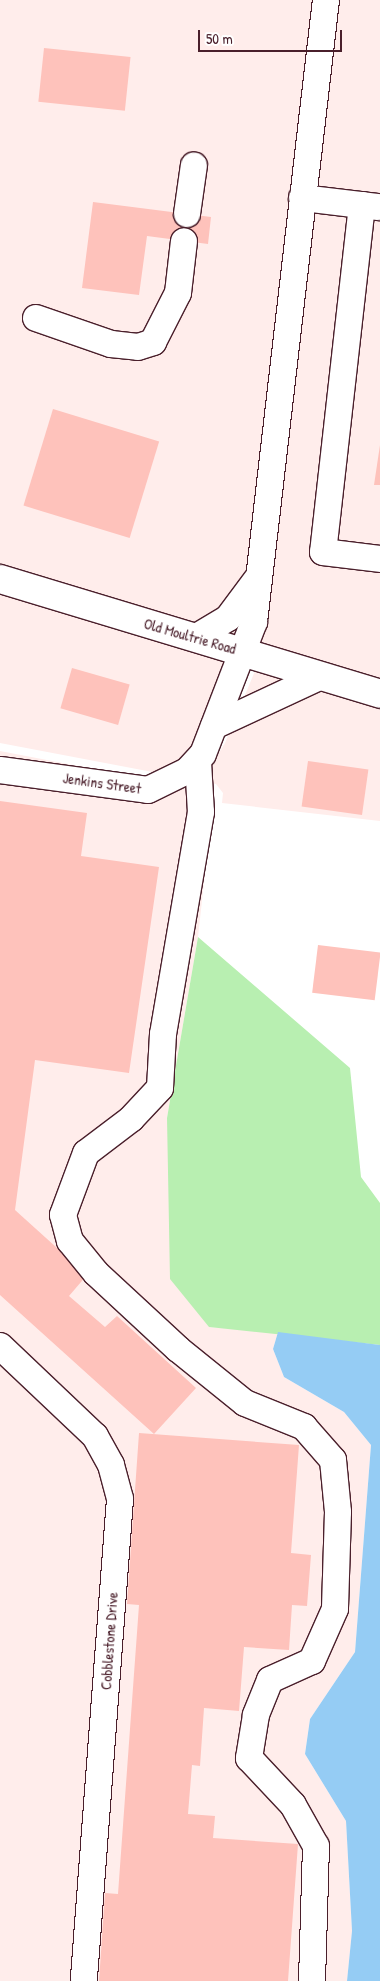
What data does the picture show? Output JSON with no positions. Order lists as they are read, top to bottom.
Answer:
{
  "streets": {
    "main road": ["Old Moultrie Road"],
    "street": ["Jenkins Street", "Cobblestone Drive"]
  },
  "scale_bar": "50 m"
}
